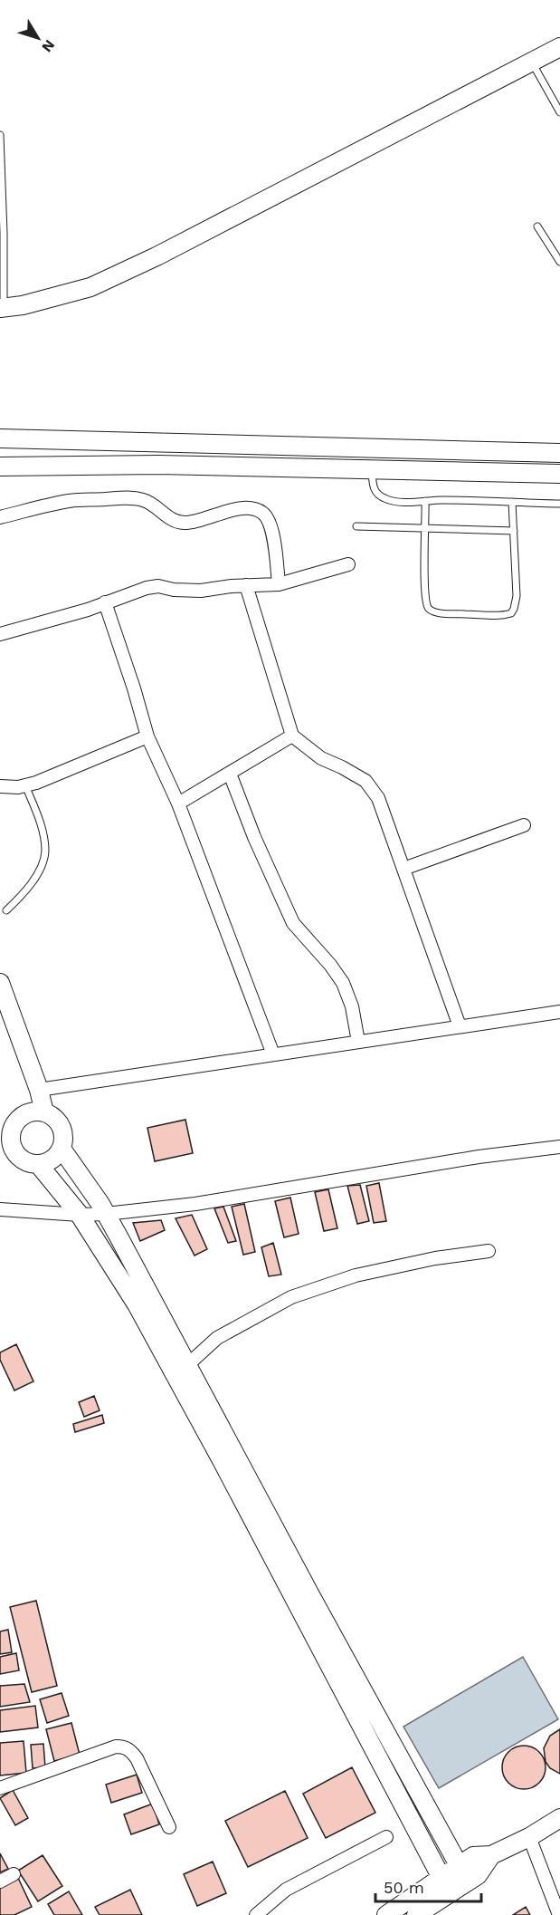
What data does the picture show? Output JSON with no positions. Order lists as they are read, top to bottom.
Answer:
{
  "scale_bar": "50 m",
  "north": "bottom right"
}
